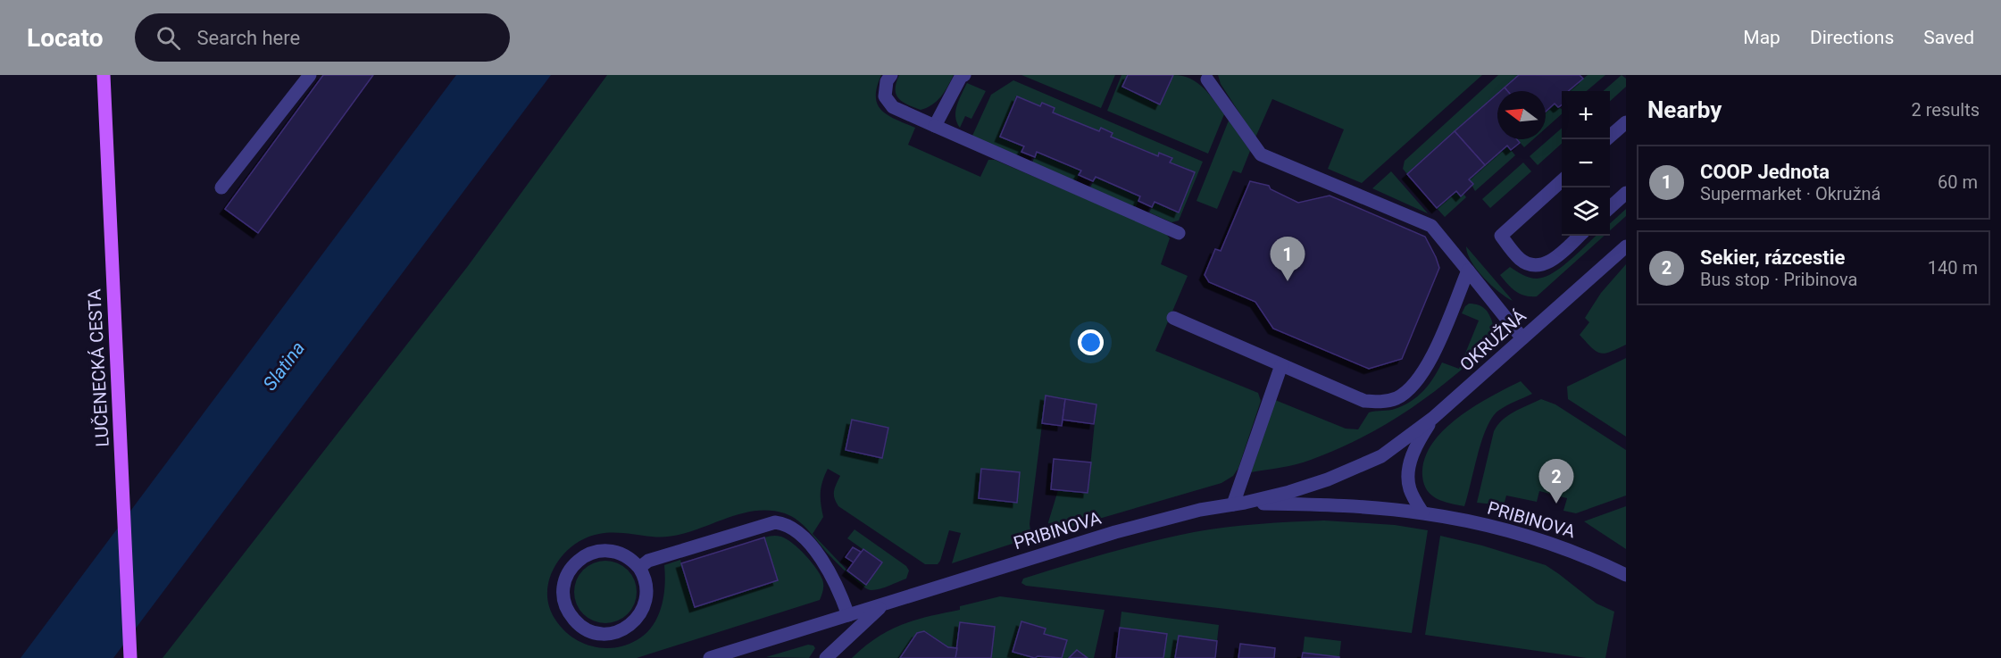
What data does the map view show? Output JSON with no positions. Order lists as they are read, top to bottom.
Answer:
{
  "streets": {
    "main road": ["LUČENECKÁ CESTA"],
    "street": ["OKRUŽNÁ", "PRIBINOVA"]
  },
  "crossings": [
    ["OKRUŽNÁ", "PRIBINOVA"]
  ],
  "water": ["Slatina"],
  "north": "left",
  "page": {
    "header": "Locato",
    "search": "Search here",
    "nav": ["Map", "Directions", "Saved"],
    "heading": ["Nearby", "2 results"],
    "map_buttons": ["+", "−"],
    "list": [
      {
        "mark": "1",
        "name": "COOP Jednota",
        "note": "Supermarket · Okružná",
        "value": "60 m"
      },
      {
        "mark": "2",
        "name": "Sekier, rázcestie",
        "note": "Bus stop · Pribinova",
        "value": "140 m"
      }
    ],
    "pins": ["1", "2"]
  }
}
